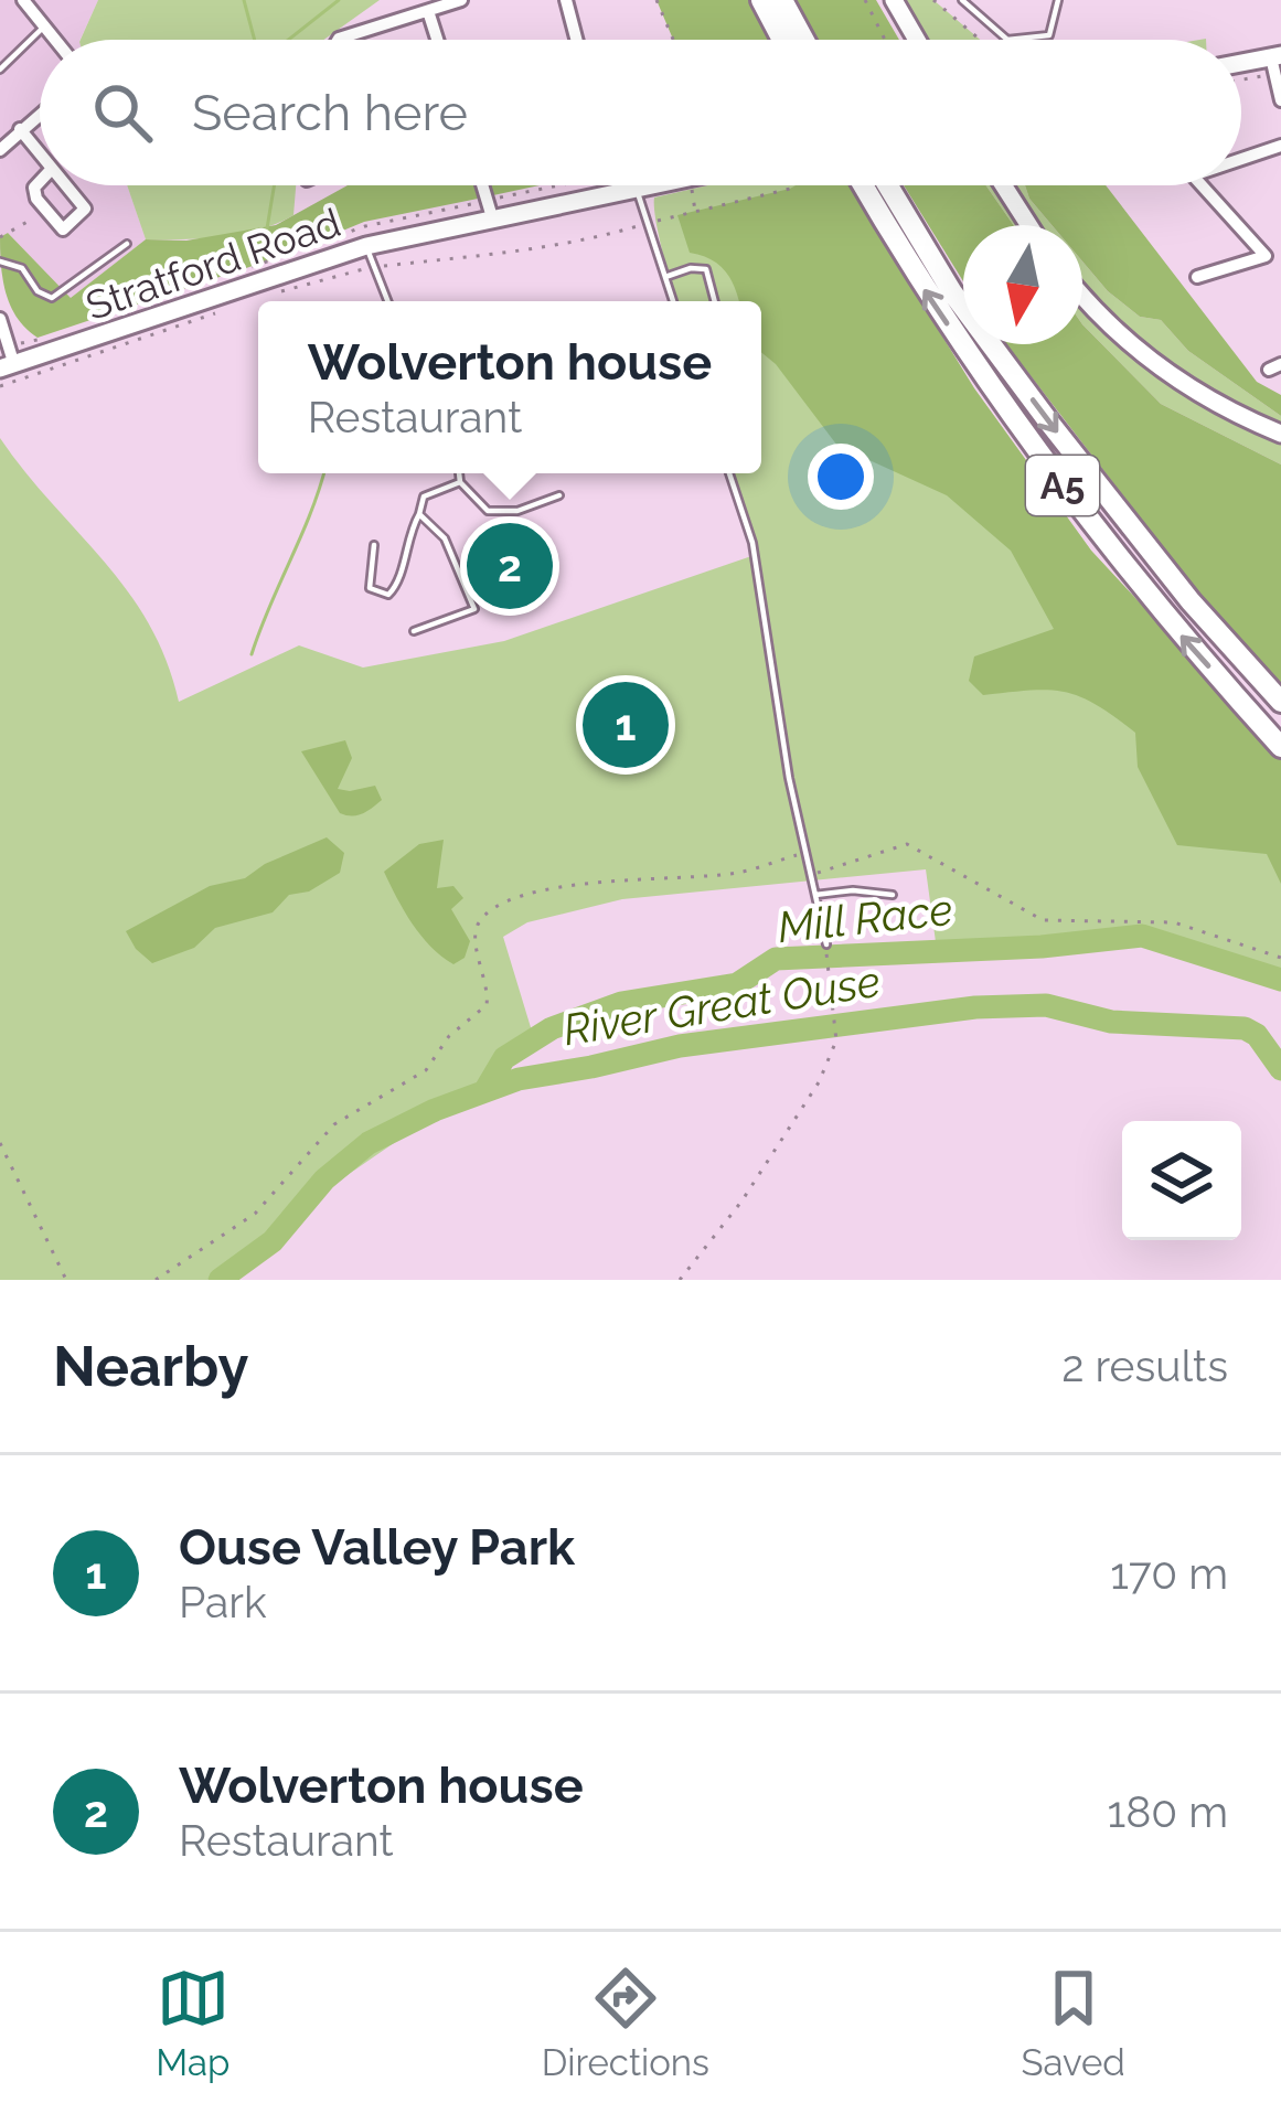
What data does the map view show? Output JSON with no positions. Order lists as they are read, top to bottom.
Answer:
{
  "streets": {
    "highway": ["A5"],
    "street": ["Stratford Road"]
  },
  "water": ["Mill Race", "River Great Ouse"],
  "north": "bottom",
  "page": {
    "search": "Search here",
    "popup": ["Wolverton house", "Restaurant"],
    "pins": ["2", "1"],
    "heading": ["Nearby", "2 results"],
    "list": [
      {
        "mark": "1",
        "name": "Ouse Valley Park",
        "note": "Park",
        "value": "170 m"
      },
      {
        "mark": "2",
        "name": "Wolverton house",
        "note": "Restaurant",
        "value": "180 m"
      }
    ],
    "nav": ["Map", "Directions", "Saved"]
  }
}
